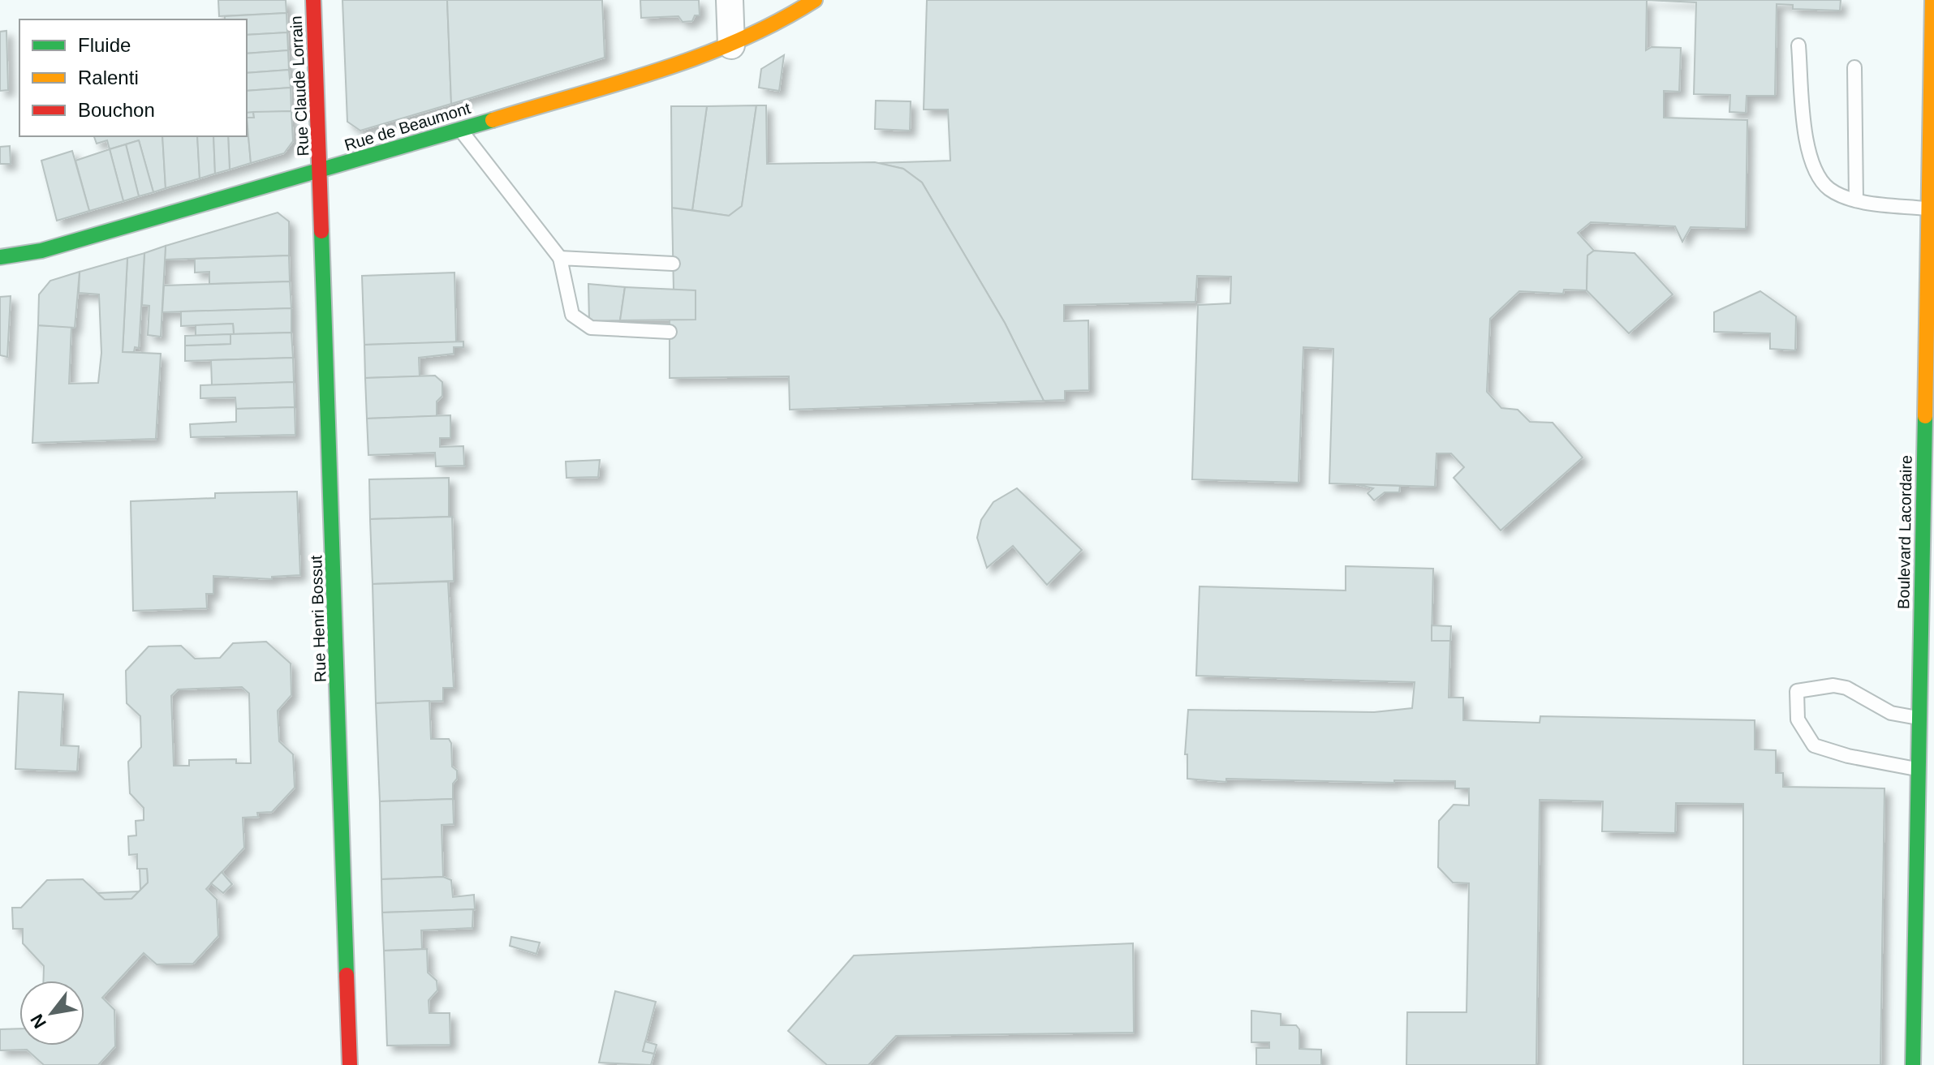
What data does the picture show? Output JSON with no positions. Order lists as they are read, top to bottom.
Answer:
{
  "streets": {
    "street": [
      "Rue Claude Lorrain",
      "Rue de Beaumont",
      "Boulevard Lacordaire",
      "Rue Henri Bossut"
    ]
  },
  "crossings": [
    ["Rue Claude Lorrain", "Rue de Beaumont"],
    ["Rue Claude Lorrain", "Rue Henri Bossut"],
    ["Rue de Beaumont", "Rue Henri Bossut"]
  ],
  "legend": ["Fluide", "Ralenti", "Bouchon"],
  "north": "bottom left"
}
